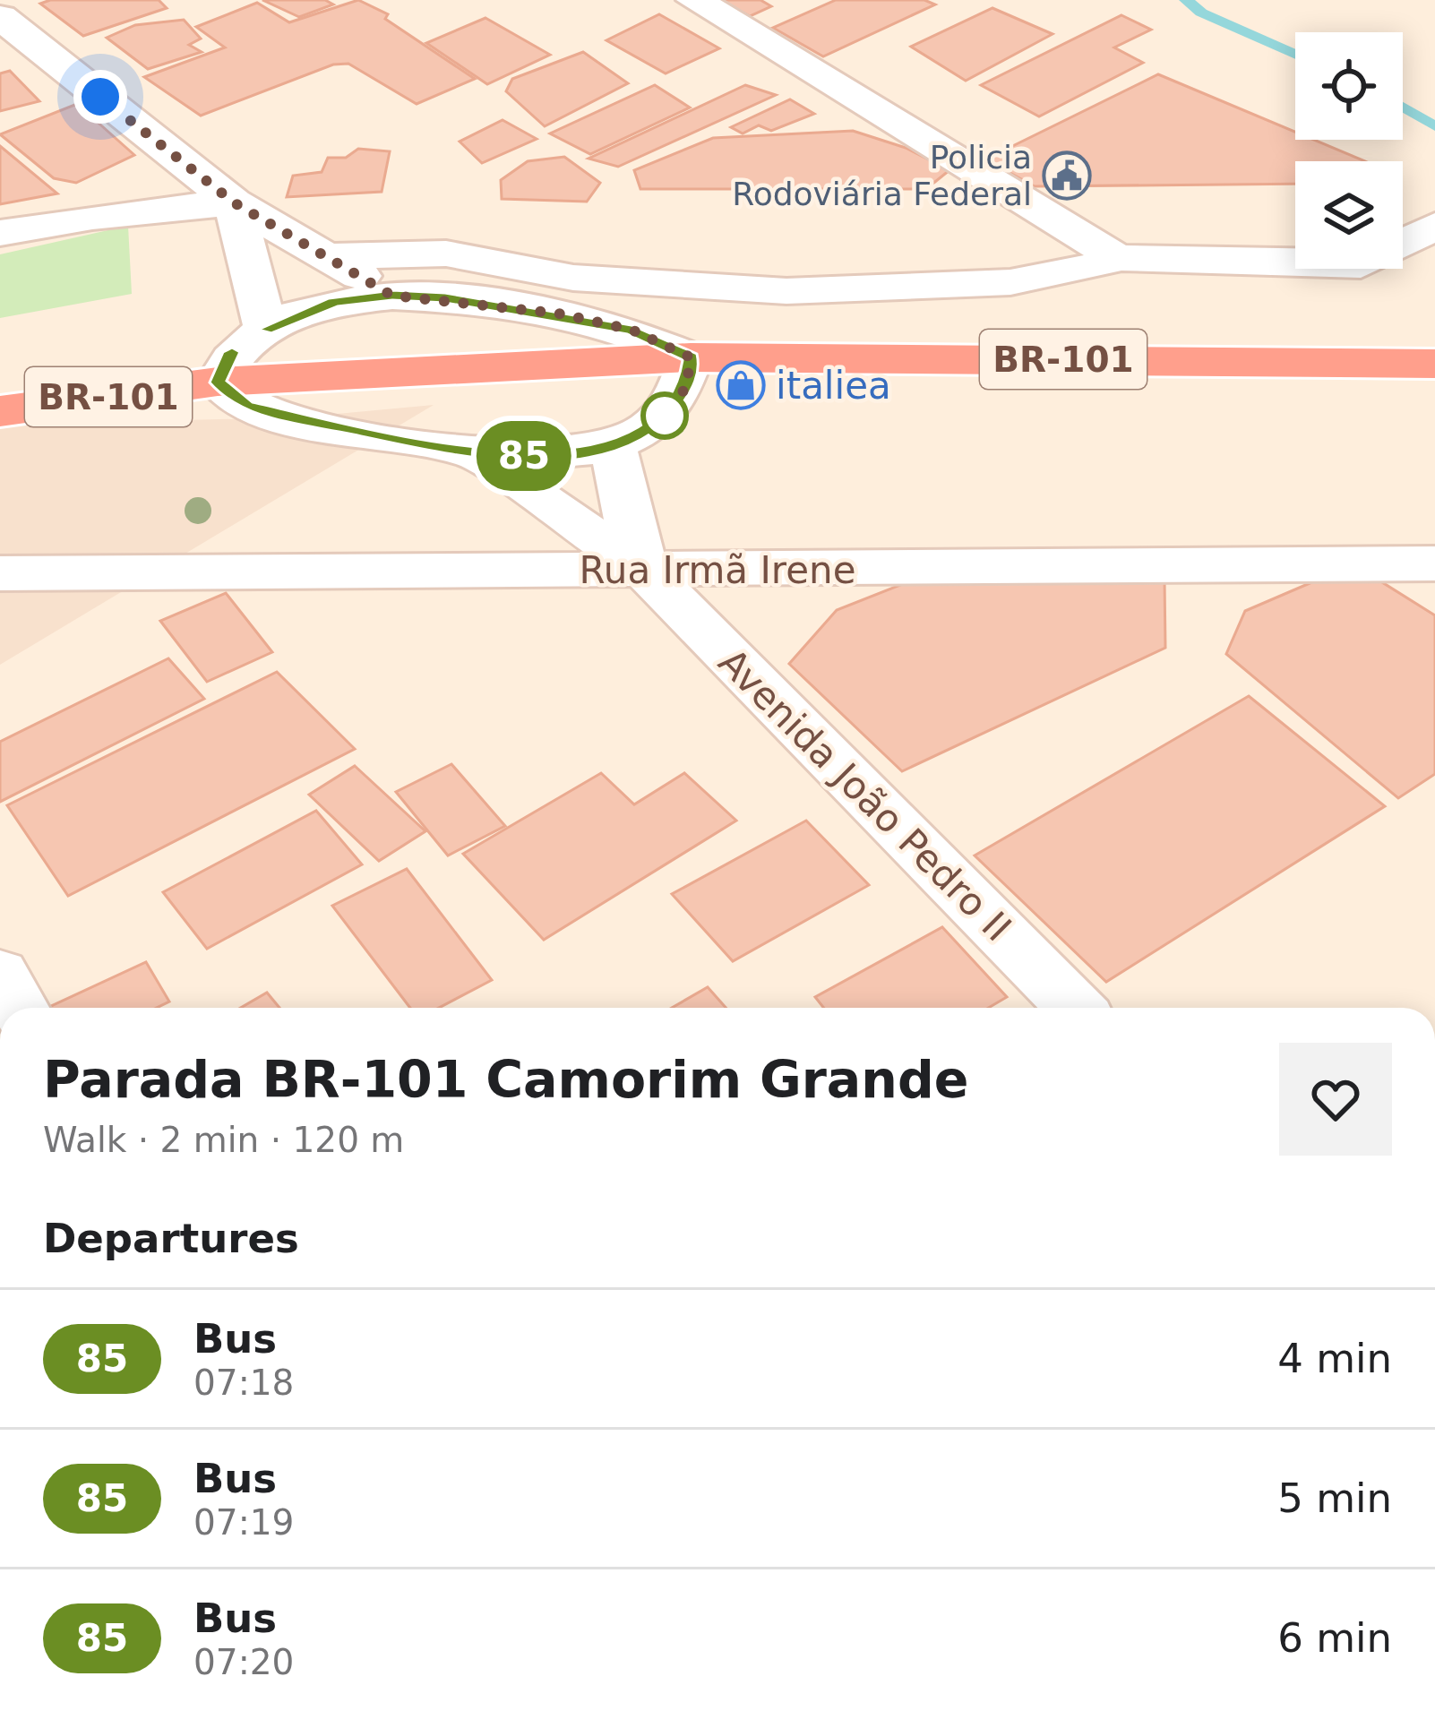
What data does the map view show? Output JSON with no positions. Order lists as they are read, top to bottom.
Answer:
{
  "streets": {
    "highway": ["BR-101"],
    "street": ["Rua Irmã Irene", "Avenida João Pedro II"]
  },
  "crossings": [
    ["Rua Irmã Irene", "Avenida João Pedro II"]
  ],
  "places": {
    "public building": ["Policia Rodoviária Federal"],
    "shop": ["italiea"]
  },
  "lines": ["bus line 85"],
  "page": {
    "on_map": "85",
    "heading": [
      ["Parada BR-101 Camorim Grande", "Walk · 2 min · 120 m"],
      "Departures"
    ],
    "list": [
      {
        "mark": "85",
        "name": "Bus",
        "note": "07:18",
        "value": "4 min"
      },
      {
        "mark": "85",
        "name": "Bus",
        "note": "07:19",
        "value": "5 min"
      },
      {
        "mark": "85",
        "name": "Bus",
        "note": "07:20",
        "value": "6 min"
      }
    ]
  }
}
